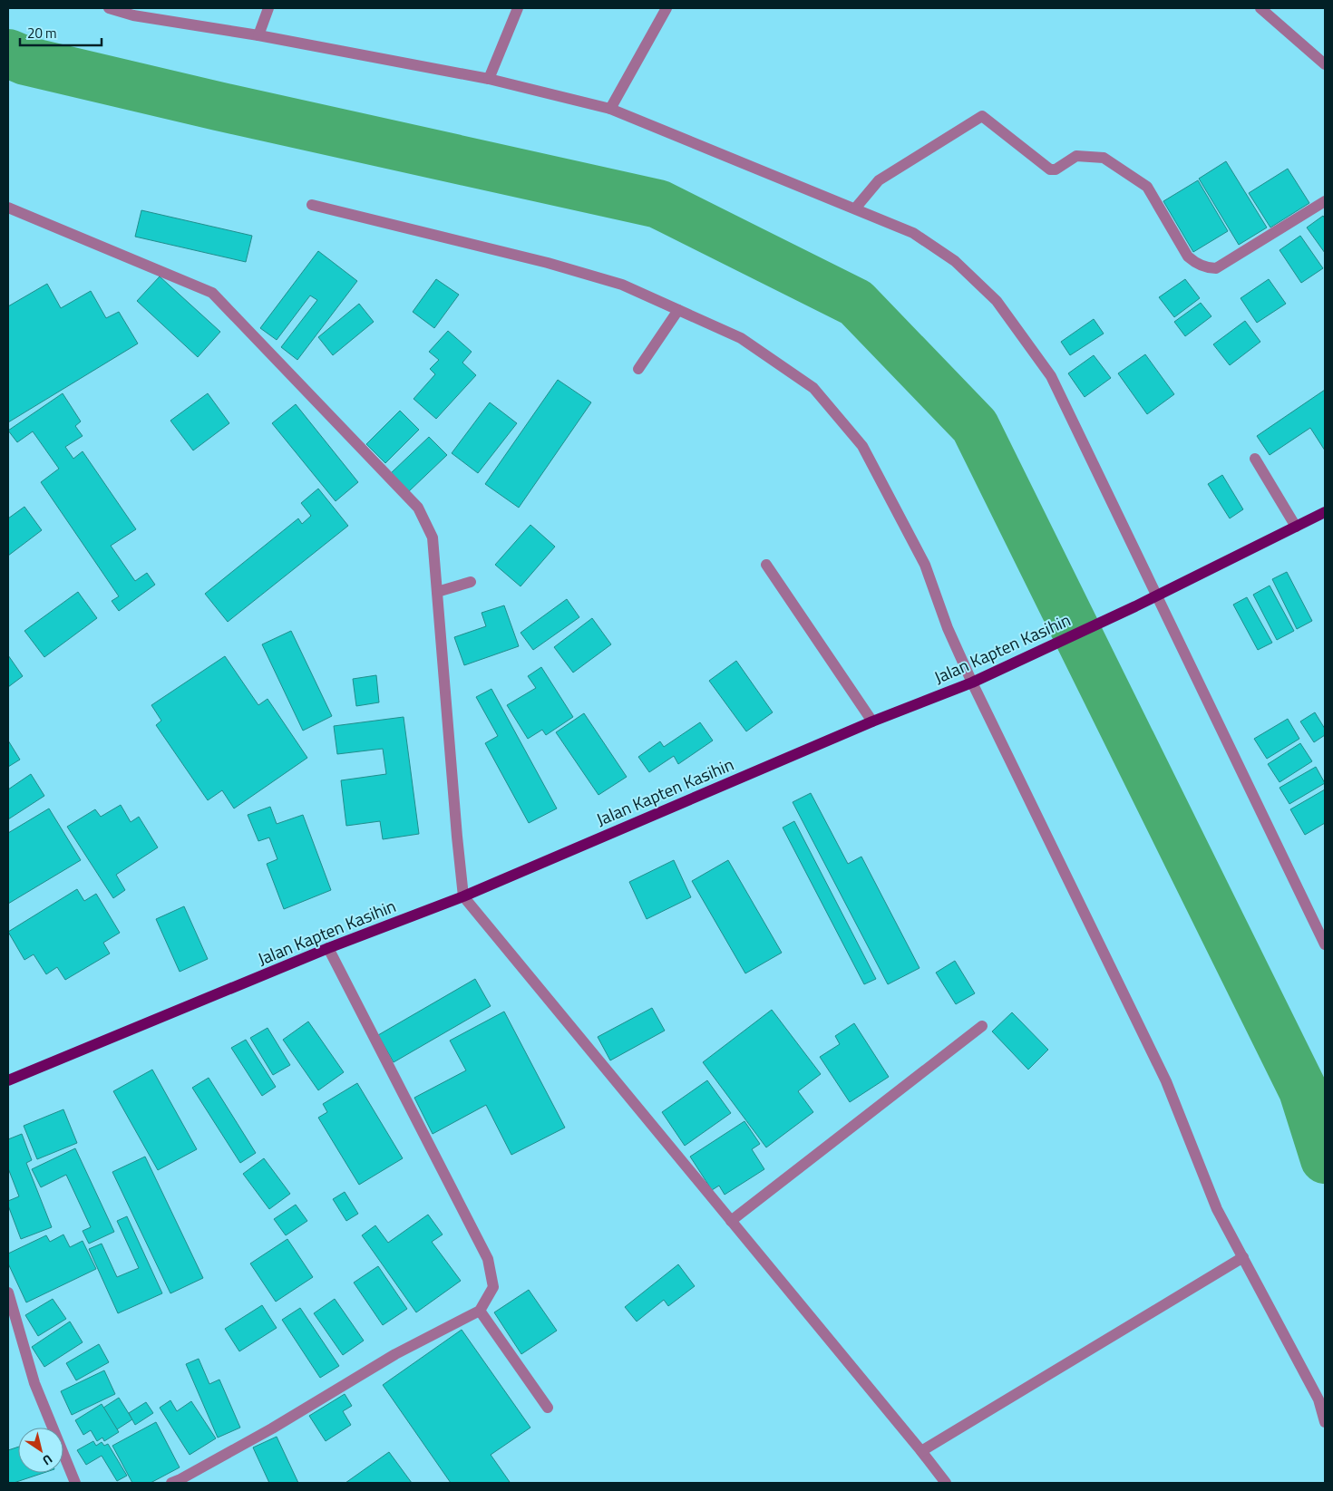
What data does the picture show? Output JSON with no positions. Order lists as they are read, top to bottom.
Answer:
{
  "streets": {
    "main road": ["Jalan Kapten Kasihin"]
  },
  "scale_bar": "20 m",
  "north": "bottom right"
}
